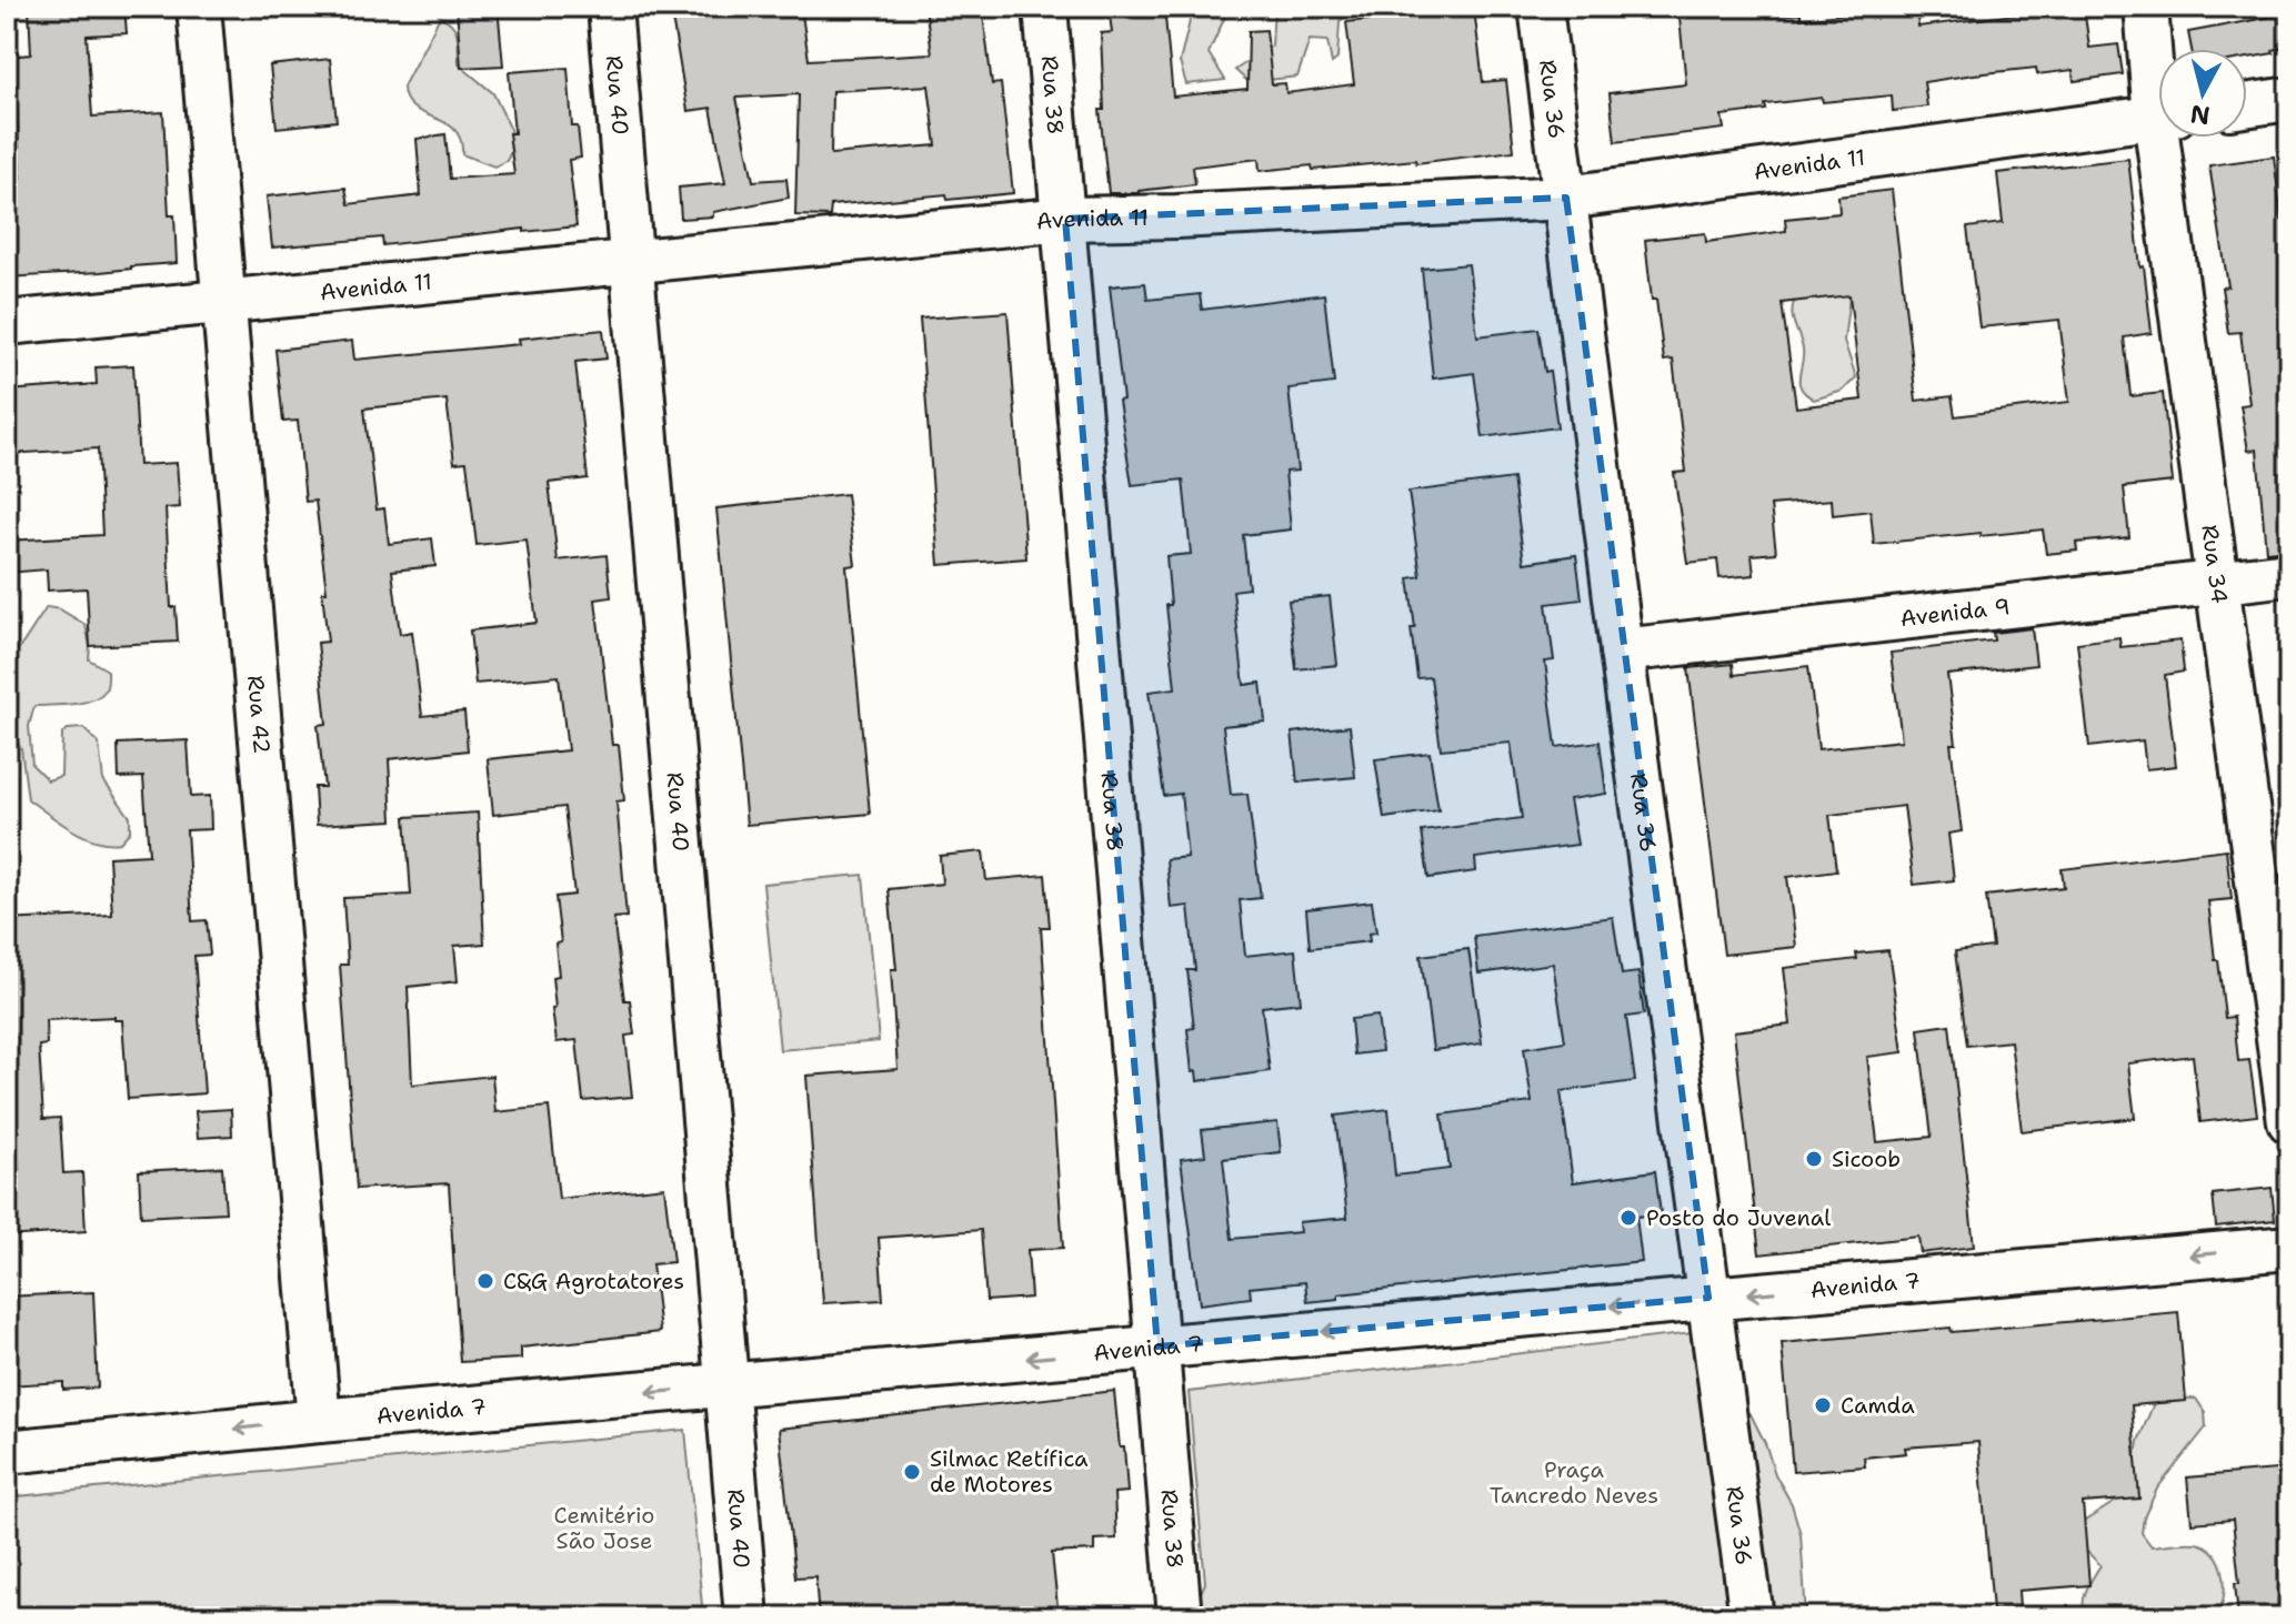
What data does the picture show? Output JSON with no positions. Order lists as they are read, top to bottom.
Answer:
{
  "streets": {
    "street": [
      "Rua 40",
      "Rua 38",
      "Rua 36",
      "Avenida 11",
      "Rua 34",
      "Avenida 9",
      "Rua 42",
      "Avenida 7"
    ]
  },
  "crossings": [
    ["Rua 40", "Avenida 11"],
    ["Rua 40", "Avenida 7"],
    ["Rua 38", "Avenida 11"],
    ["Rua 38", "Avenida 7"],
    ["Rua 36", "Avenida 11"],
    ["Rua 36", "Avenida 9"],
    ["Rua 36", "Avenida 7"],
    ["Avenida 11", "Rua 42"],
    ["Rua 34", "Avenida 9"],
    ["Rua 42", "Avenida 7"]
  ],
  "one_way": ["Avenida 7"],
  "parks": ["Praça Tancredo Neves", "Cemitério São Jose"],
  "places": [
    "Sicoob",
    "Posto do Juvenal",
    "C&G Agrotatores",
    "Camda",
    "Silmac Retífica de Motores"
  ],
  "north": "bottom"
}
